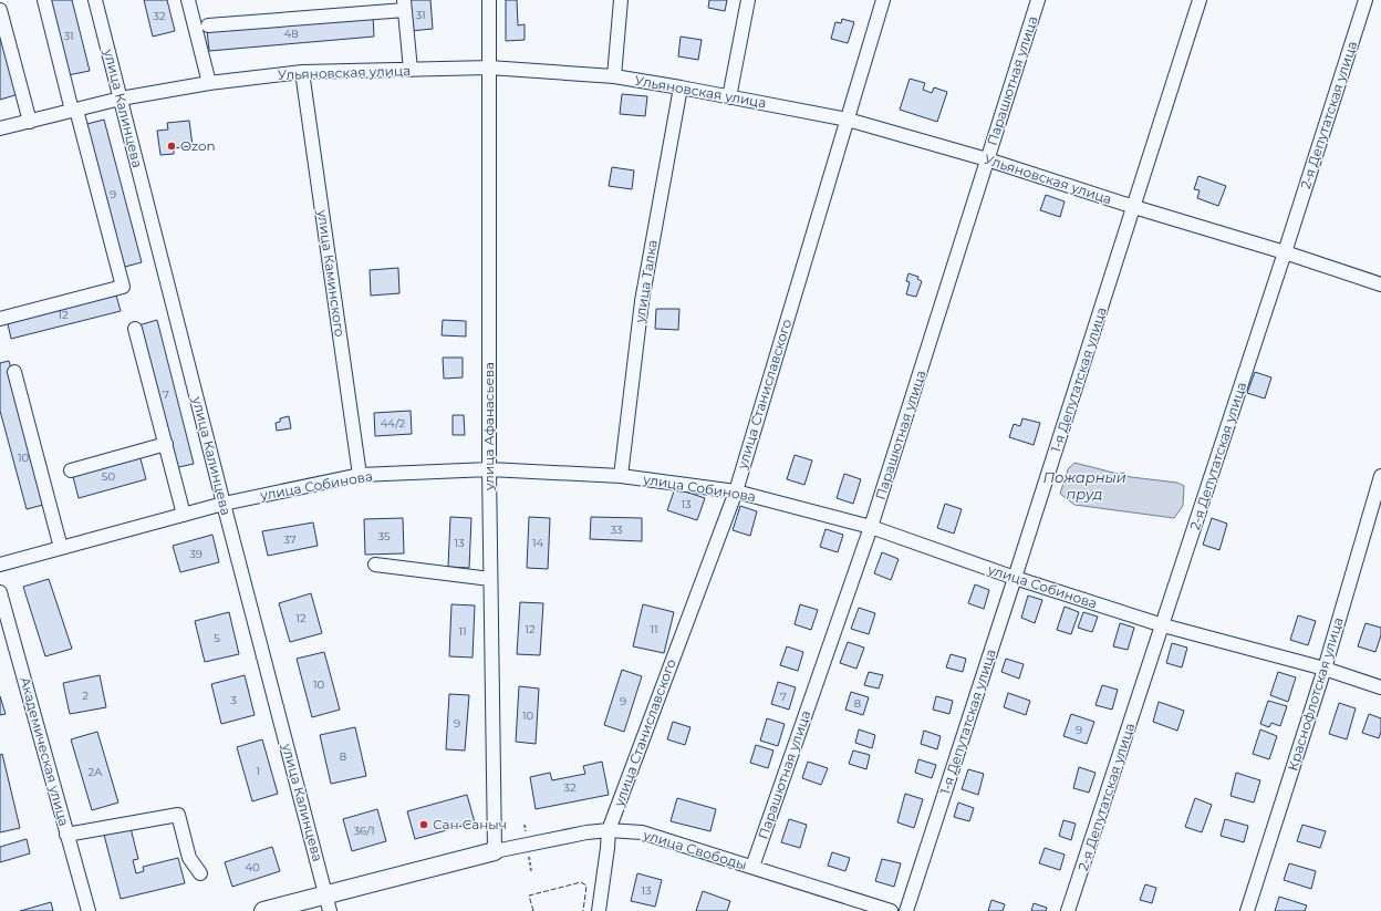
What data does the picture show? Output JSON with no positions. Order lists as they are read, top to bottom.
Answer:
{
  "streets": {
    "main road": ["улица Свободы"],
    "street": [
      "Ульяновская улица",
      "Парашютная улица",
      "улица Калинцева",
      "2-я Депутатская улица",
      "улица Каминского",
      "улица Талка",
      "1-я Депутатская улица",
      "улица Станиславского",
      "улица Афанасьева",
      "улица Собинова",
      "Краснофлотская улица",
      "Академическая улица"
    ]
  },
  "crossings": [
    ["Ульяновская улица", "Парашютная улица"],
    ["Ульяновская улица", "улица Калинцева"],
    ["Ульяновская улица", "2-я Депутатская улица"],
    ["Ульяновская улица", "улица Каминского"],
    ["Ульяновская улица", "улица Талка"],
    ["Ульяновская улица", "1-я Депутатская улица"],
    ["Ульяновская улица", "улица Станиславского"],
    ["Ульяновская улица", "улица Афанасьева"],
    ["Парашютная улица", "улица Собинова"],
    ["Парашютная улица", "улица Свободы"],
    ["улица Калинцева", "улица Собинова"],
    ["улица Калинцева", "улица Свободы"],
    ["2-я Депутатская улица", "улица Собинова"],
    ["улица Каминского", "улица Собинова"],
    ["улица Талка", "улица Собинова"],
    ["1-я Депутатская улица", "улица Собинова"],
    ["улица Станиславского", "улица Собинова"],
    ["улица Станиславского", "улица Свободы"],
    ["улица Афанасьева", "улица Собинова"],
    ["улица Афанасьева", "улица Свободы"],
    ["улица Собинова", "Краснофлотская улица"]
  ],
  "water": ["Пожарный пруд"],
  "places": ["Ozon", "Сан Саныч"],
  "house_numbers": [
    "31",
    "32",
    "48",
    "31",
    "9",
    "12",
    "7",
    "44/2",
    "10",
    "50",
    "13",
    "33",
    "35",
    "37",
    "13",
    "14",
    "39",
    "12",
    "12",
    "11",
    "11",
    "5",
    "10",
    "2",
    "7",
    "3",
    "9",
    "8",
    "10",
    "9",
    "9",
    "8",
    "1",
    "2А",
    "32",
    "36/1",
    "40",
    "13"
  ]
}
